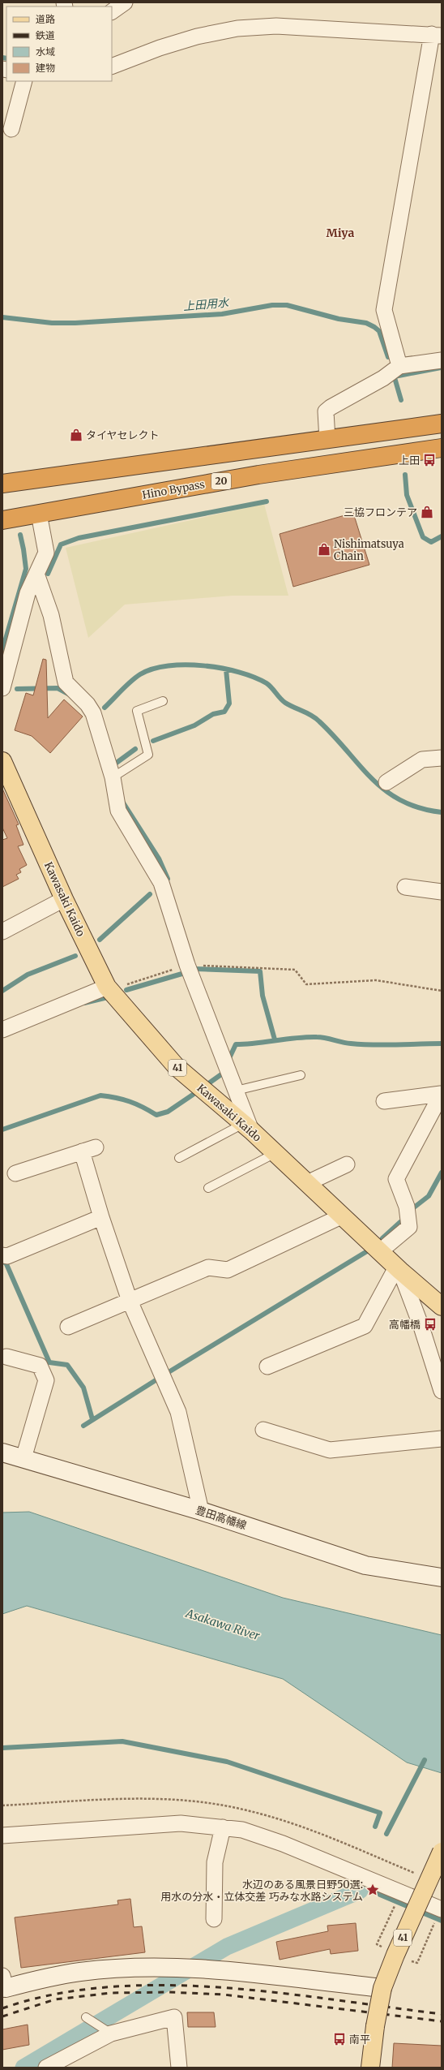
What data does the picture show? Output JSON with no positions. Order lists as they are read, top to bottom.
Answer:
{
  "streets": {
    "highway": ["20", "Hino Bypass"],
    "main road": ["Kawasaki Kaido", "41", "豊田高幡線"]
  },
  "districts": ["Miya"],
  "water": ["上田用水", "Asakawa River"],
  "places": {
    "shop": ["タイヤセレクト", "三協フロンテア", "Nishimatsuya Chain"],
    "bus stop": ["上田", "高幡橋", "南平"],
    "place": ["水辺のある風景日野50選: 用水の分水・立体交差 巧みな水路システム"]
  },
  "legend": [
    "道路",
    "鉄道",
    "水域",
    "建物"
  ]
}
